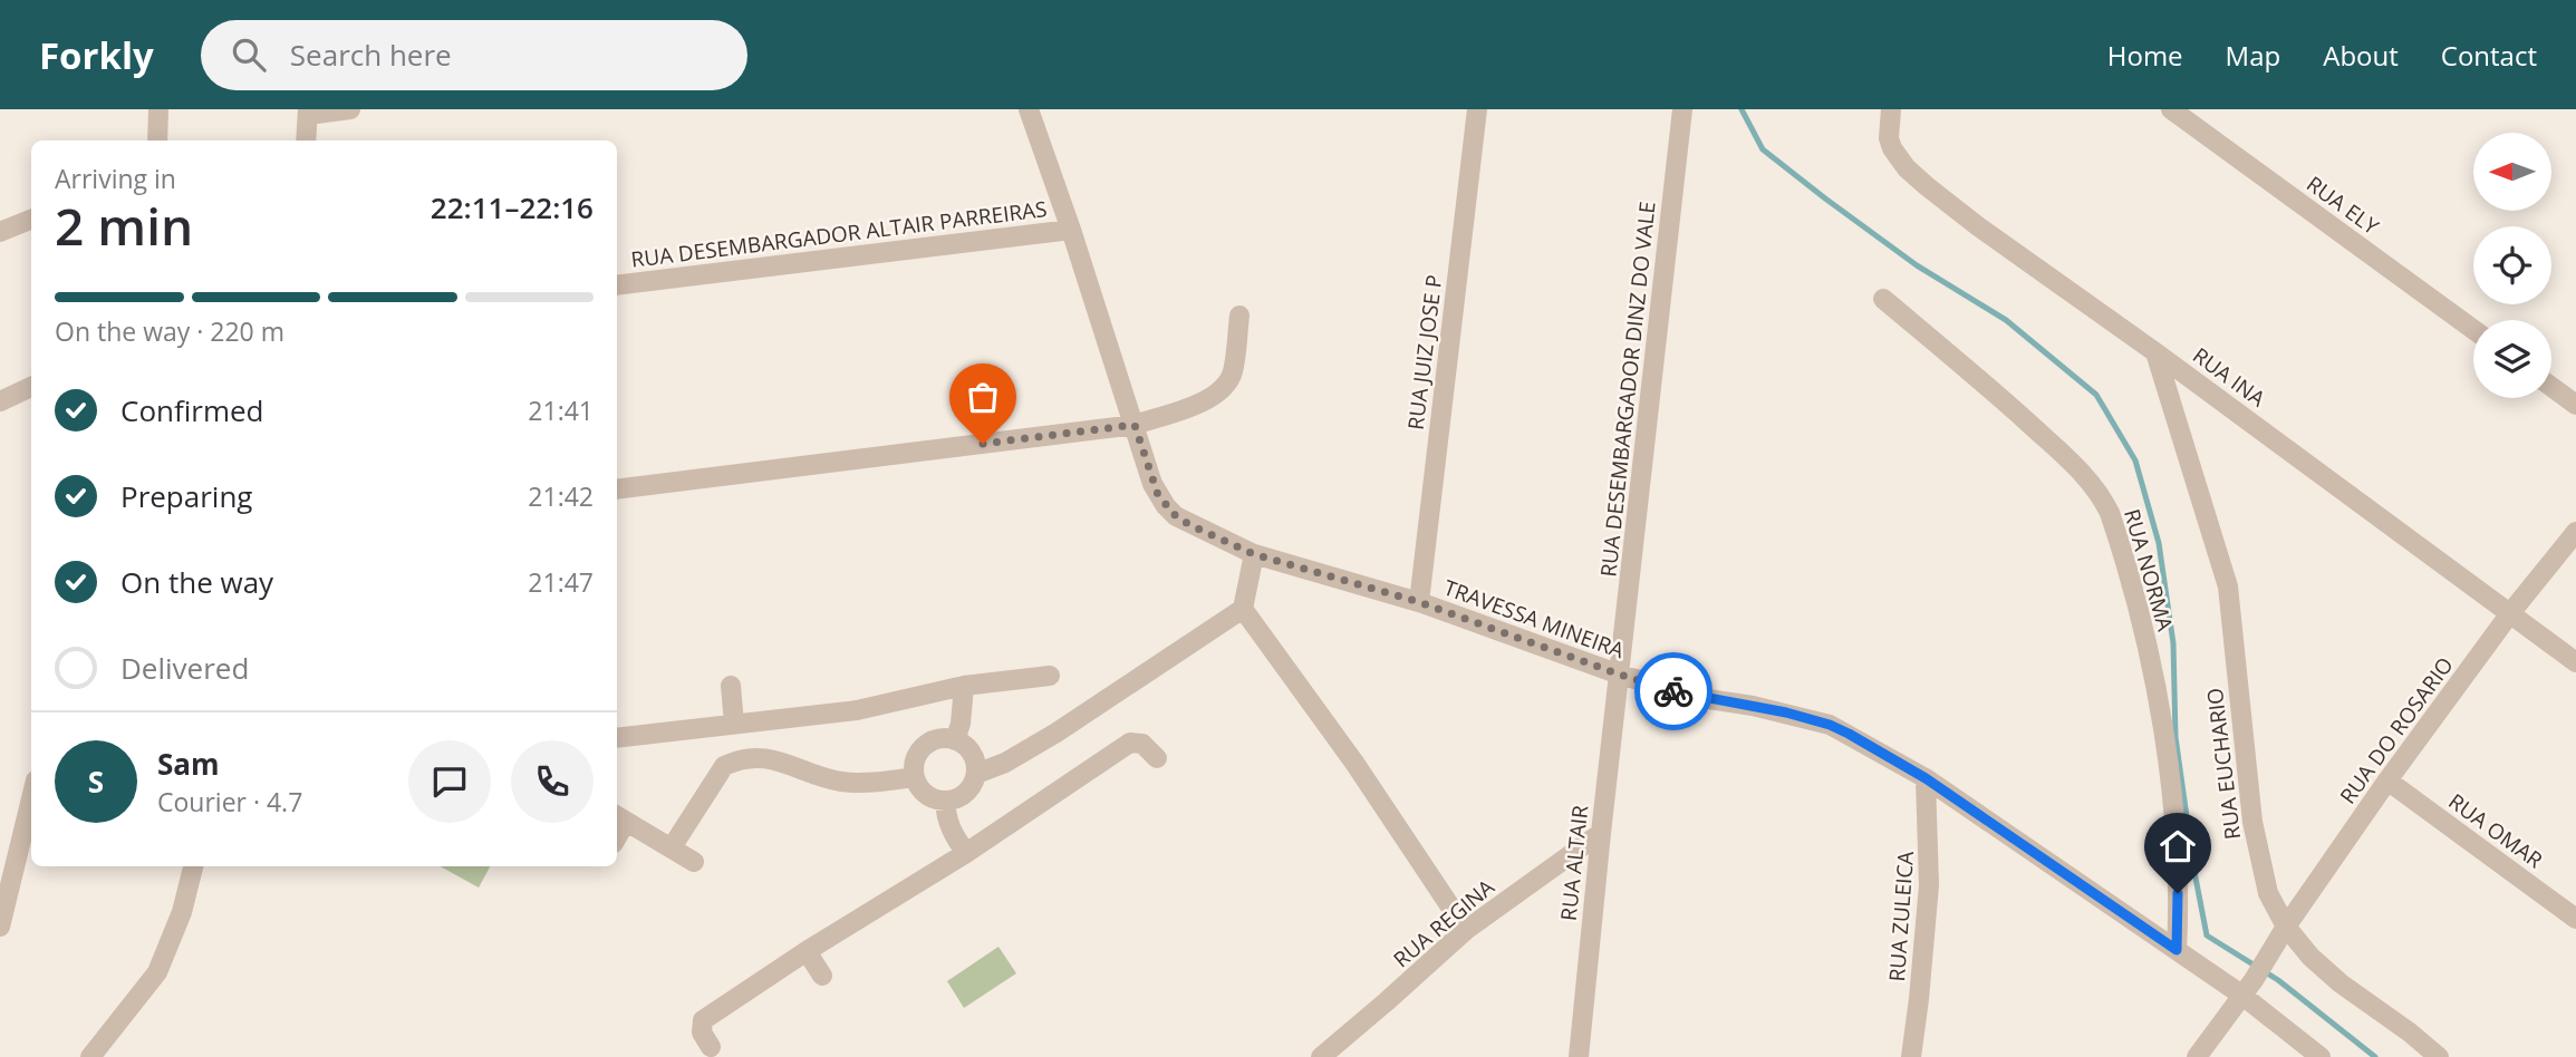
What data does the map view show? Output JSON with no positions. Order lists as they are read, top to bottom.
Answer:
{
  "streets": {
    "street": [
      "RUA ELY",
      "RUA DESEMBARGADOR ALTAIR PARREIRAS",
      "RUA JUIZ JOSE P",
      "RUA INA",
      "RUA DESEMBARGADOR DINZ DO VALE",
      "RUA NORMA",
      "TRAVESSA MINEIRA",
      "RUA DO ROSARIO",
      "RUA EUCHARIO",
      "RUA OMAR",
      "RUA ALTAIR",
      "RUA ZULEICA",
      "RUA REGINA"
    ]
  },
  "crossings": [
    ["RUA DESEMBARGADOR ALTAIR PARREIRAS", "TRAVESSA MINEIRA"],
    ["RUA JUIZ JOSE P", "TRAVESSA MINEIRA"],
    ["RUA INA", "RUA DO ROSARIO"],
    ["RUA INA", "RUA EUCHARIO"],
    ["RUA DESEMBARGADOR DINZ DO VALE", "TRAVESSA MINEIRA"],
    ["RUA DESEMBARGADOR DINZ DO VALE", "RUA ALTAIR"],
    ["RUA NORMA", "TRAVESSA MINEIRA"],
    ["TRAVESSA MINEIRA", "RUA DO ROSARIO"],
    ["TRAVESSA MINEIRA", "RUA ALTAIR"],
    ["TRAVESSA MINEIRA", "RUA ZULEICA"],
    ["RUA DO ROSARIO", "RUA EUCHARIO"],
    ["RUA DO ROSARIO", "RUA OMAR"],
    ["RUA ALTAIR", "RUA REGINA"]
  ],
  "north": "left",
  "page": {
    "header": "Forkly",
    "search": "Search here",
    "nav": [
      "Home",
      "Map",
      "About",
      "Contact"
    ],
    "heading": ["2 min", "Arriving in", "22:11–22:16"],
    "panel": ["Sam", "Courier · 4.7"],
    "bar": "On the way · 220 m",
    "list": [
      ["Confirmed", "21:41"],
      ["Preparing", "21:42"],
      ["On the way", "21:47"],
      "Delivered"
    ],
    "round": "S"
  }
}
